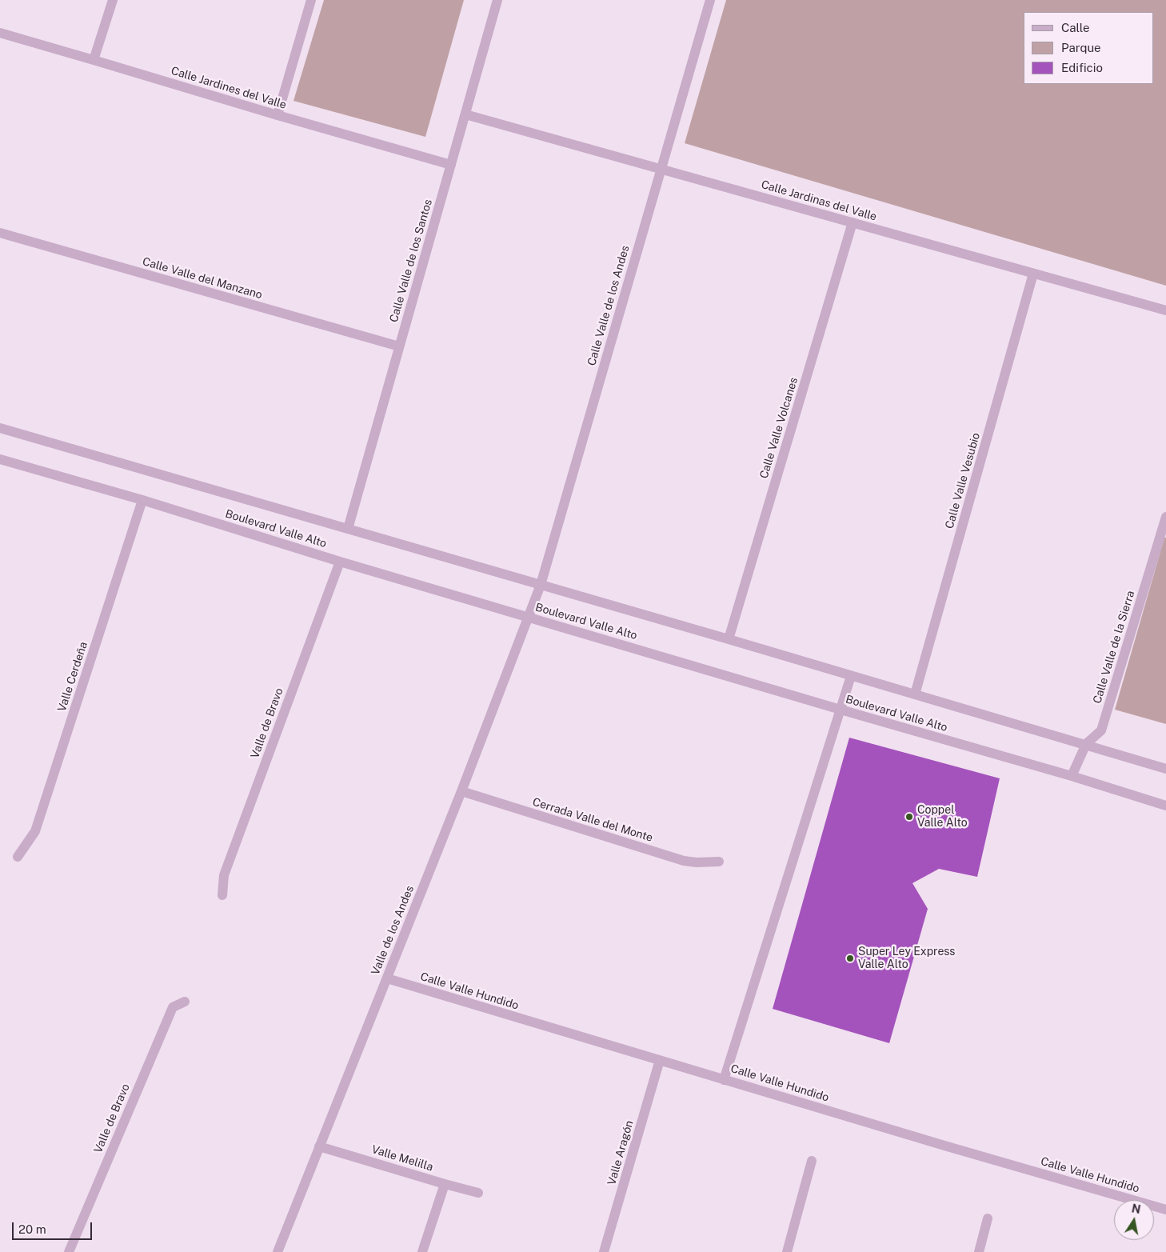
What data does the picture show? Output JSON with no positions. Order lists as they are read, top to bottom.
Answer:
{
  "streets": {
    "street": [
      "Calle Jardines del Valle",
      "Calle Jardinas del Valle",
      "Calle Valle de los Santos",
      "Calle Valle del Manzano",
      "Calle Valle de los Andes",
      "Calle Valle Volcanes",
      "Calle Valle Vesubio",
      "Boulevard Valle Alto",
      "Calle Valle de la Sierra",
      "Valle Cerdeña",
      "Valle de Bravo",
      "Cerrada Valle del Monte",
      "Valle de los Andes",
      "Calle Valle Hundido",
      "Valle Aragón",
      "Valle Melilla"
    ]
  },
  "crossings": [
    ["Calle Jardines del Valle", "Calle Valle de los Santos"],
    ["Calle Jardinas del Valle", "Calle Valle de los Santos"],
    ["Calle Jardinas del Valle", "Calle Valle de los Andes"],
    ["Calle Jardinas del Valle", "Calle Valle Volcanes"],
    ["Calle Jardinas del Valle", "Calle Valle Vesubio"],
    ["Calle Valle de los Santos", "Calle Valle del Manzano"],
    ["Calle Valle de los Santos", "Boulevard Valle Alto"],
    ["Calle Valle de los Andes", "Boulevard Valle Alto"],
    ["Calle Valle de los Andes", "Valle de los Andes"],
    ["Calle Valle Volcanes", "Boulevard Valle Alto"],
    ["Calle Valle Vesubio", "Boulevard Valle Alto"],
    ["Boulevard Valle Alto", "Calle Valle de la Sierra"],
    ["Boulevard Valle Alto", "Valle Cerdeña"],
    ["Boulevard Valle Alto", "Valle de Bravo"],
    ["Boulevard Valle Alto", "Valle de los Andes"],
    ["Cerrada Valle del Monte", "Valle de los Andes"],
    ["Valle de los Andes", "Calle Valle Hundido"],
    ["Valle de los Andes", "Valle Melilla"],
    ["Calle Valle Hundido", "Valle Aragón"]
  ],
  "places": ["Coppel Valle Alto", "Super Ley Express Valle Alto"],
  "legend": ["Calle", "Parque", "Edificio"],
  "scale_bar": "20 m",
  "north": "top"
}
